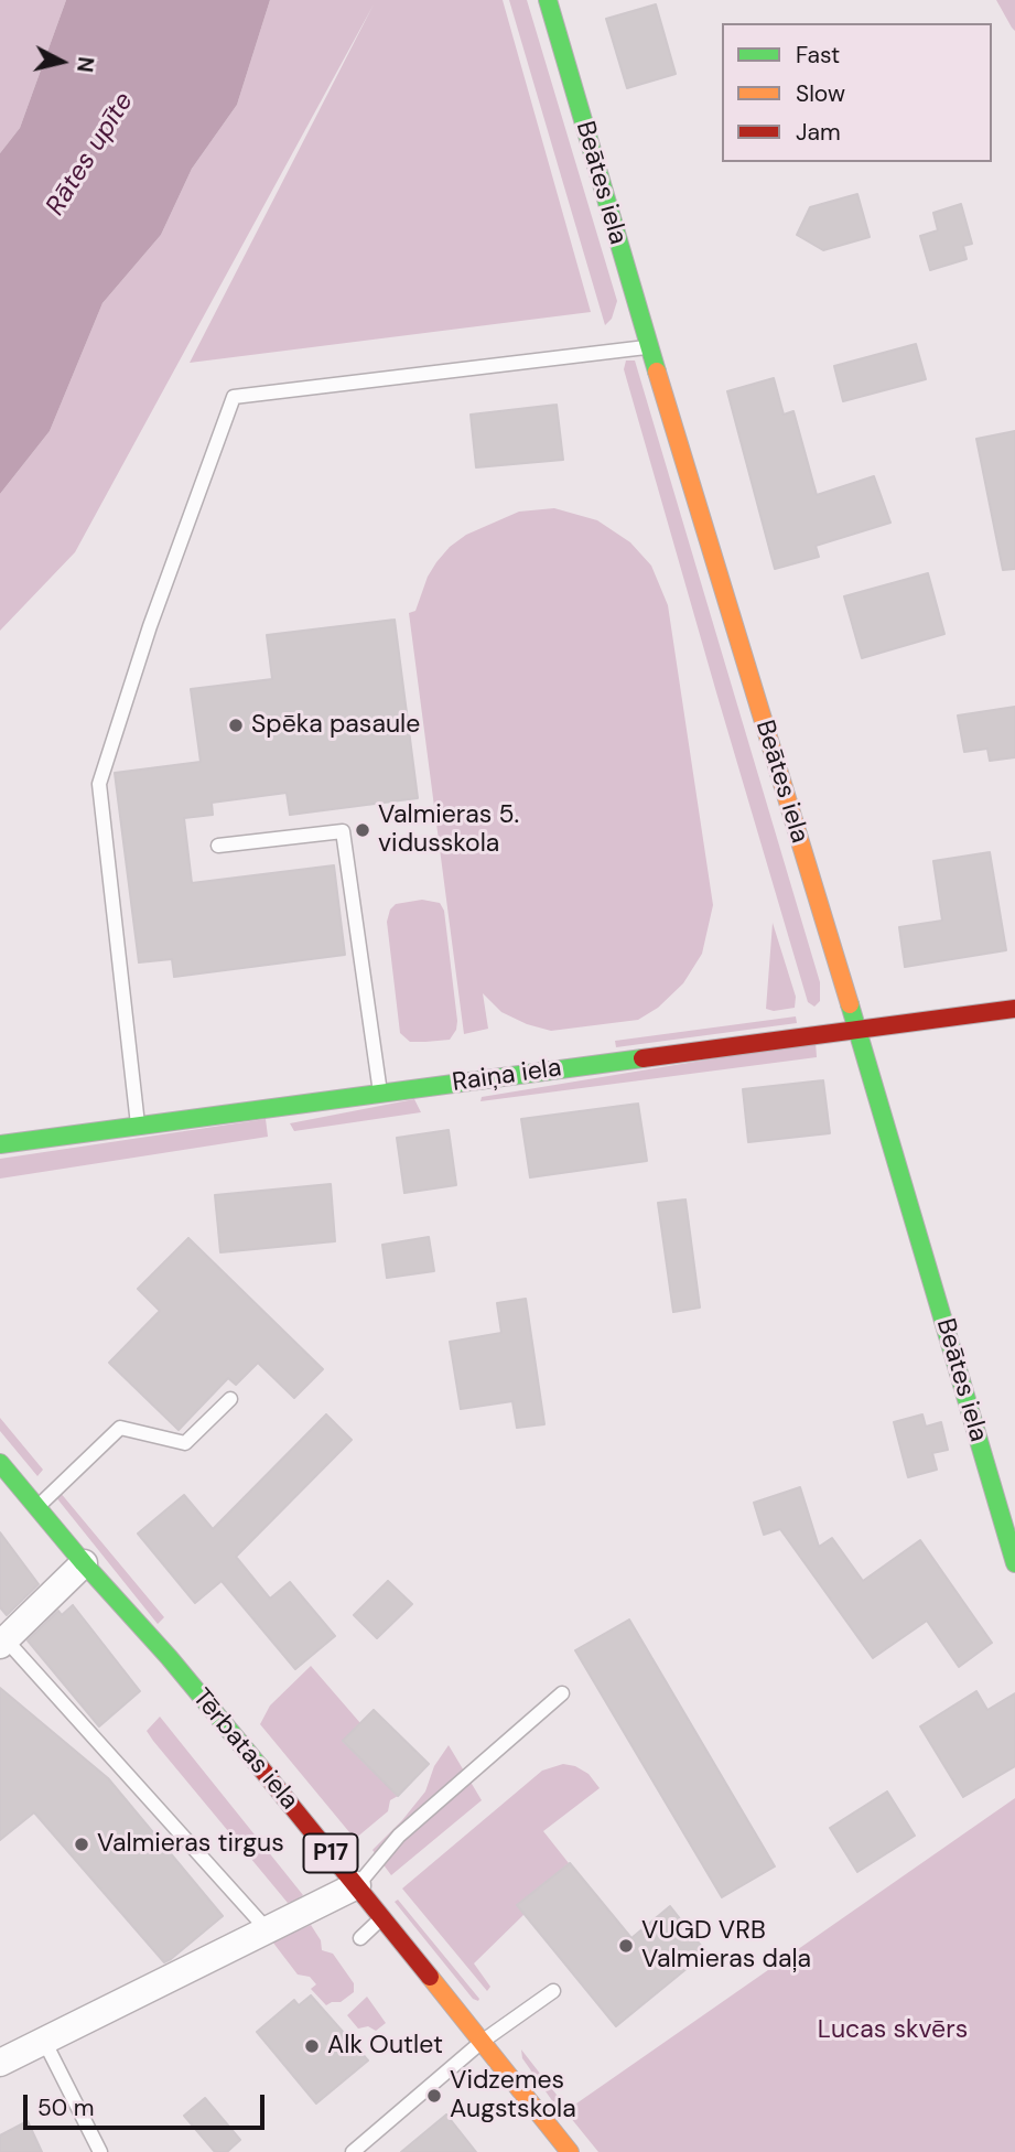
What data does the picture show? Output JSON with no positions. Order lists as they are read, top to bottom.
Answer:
{
  "streets": {
    "street": [
      "Beātes iela",
      "Raiņa iela",
      "Tērbatas iela",
      "P17"
    ]
  },
  "crossings": [
    ["Beātes iela", "Raiņa iela"]
  ],
  "water": ["Rātes upīte"],
  "parks": ["Lucas skvērs"],
  "places": [
    "Spēka pasaule",
    "Valmieras 5. vidusskola",
    "Valmieras tirgus",
    "VUGD VRB Valmieras daļa",
    "Alk Outlet",
    "Vidzemes Augstskola"
  ],
  "legend": ["Fast", "Slow", "Jam"],
  "scale_bar": "50 m",
  "north": "right"
}
